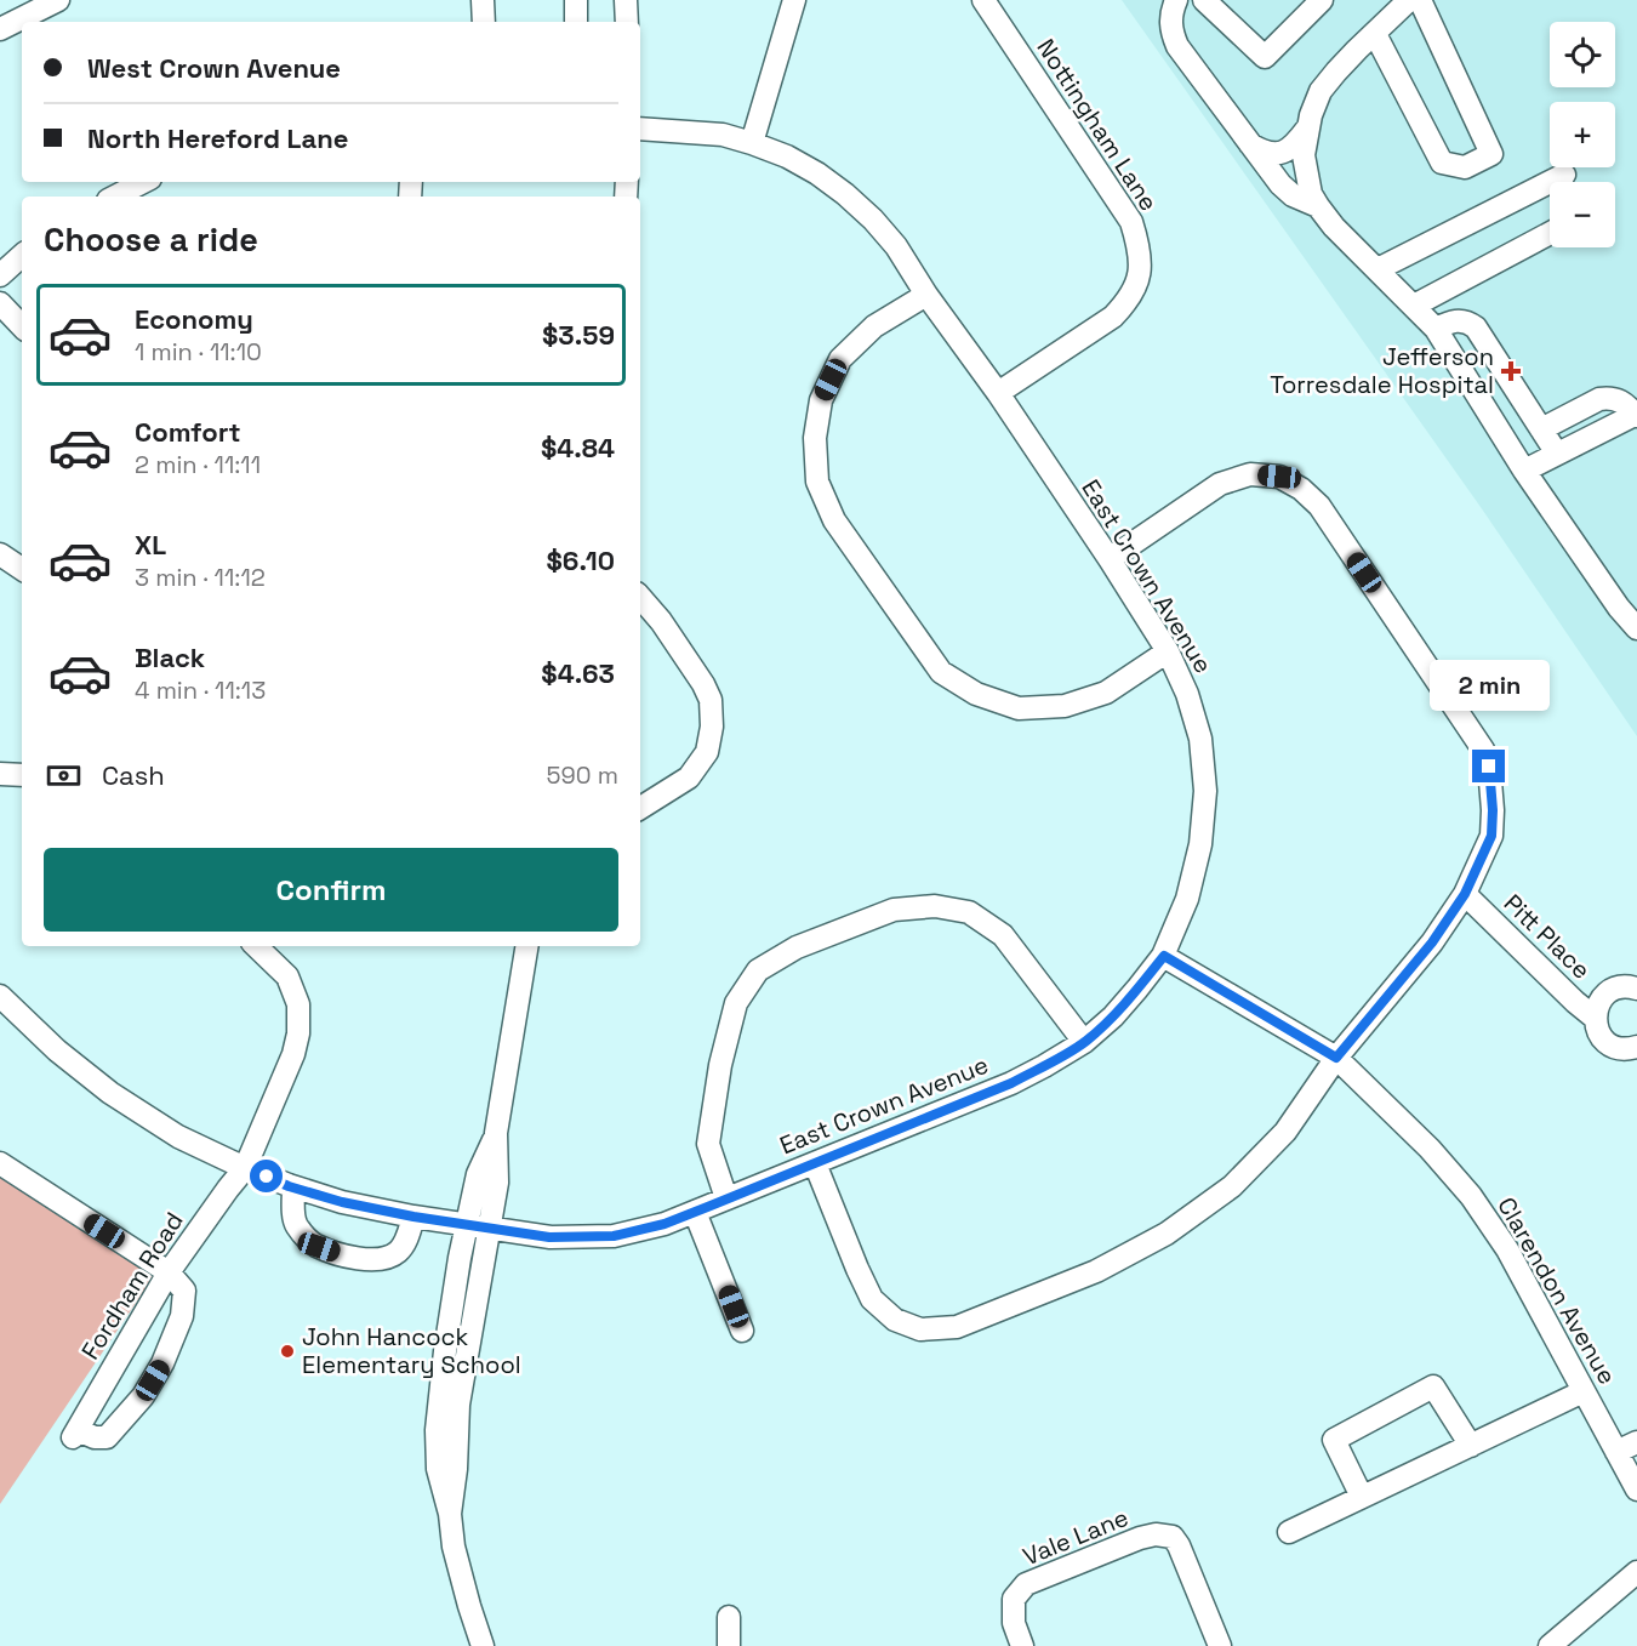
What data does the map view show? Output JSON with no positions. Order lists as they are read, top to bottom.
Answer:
{
  "streets": {
    "street": [
      "Nottingham Lane",
      "East Crown Avenue",
      "Pitt Place",
      "Fordham Road",
      "Clarendon Avenue",
      "Vale Lane"
    ]
  },
  "crossings": [
    ["Nottingham Lane", "East Crown Avenue"],
    ["East Crown Avenue", "Fordham Road"],
    ["East Crown Avenue", "Clarendon Avenue"]
  ],
  "places": {
    "health": ["Jefferson Torresdale Hospital"],
    "other": ["John Hancock Elementary School"]
  },
  "page": {
    "map_buttons": ["+", "−"],
    "banner": ["West Crown Avenue", "North Hereford Lane"],
    "heading": "Choose a ride",
    "list": [
      {
        "name": "Economy",
        "note": "1 min · 11:10",
        "value": "$3.59"
      },
      {
        "name": "Comfort",
        "note": "2 min · 11:11",
        "value": "$4.84"
      },
      {
        "name": "XL",
        "note": "3 min · 11:12",
        "value": "$6.10"
      },
      {
        "name": "Black",
        "note": "4 min · 11:13",
        "value": "$4.63"
      }
    ],
    "bubble": "2 min",
    "pay": ["Cash", "590 m"],
    "buttons": "Confirm"
  }
}
